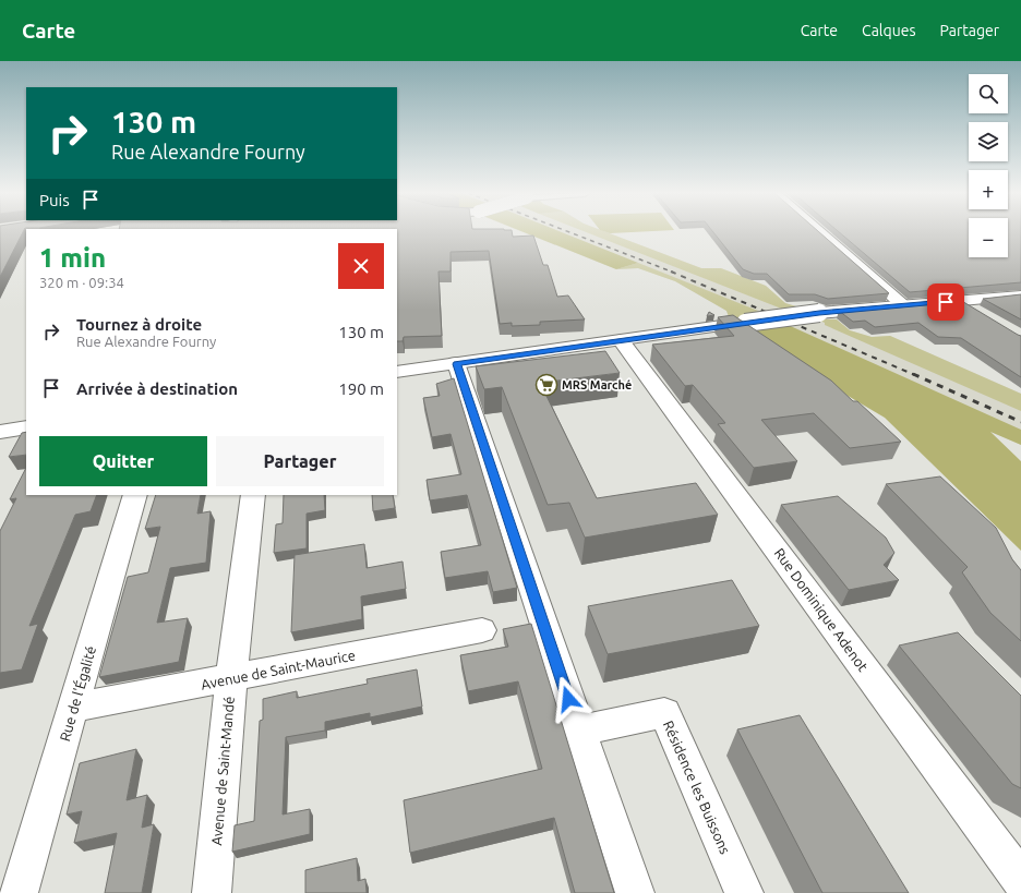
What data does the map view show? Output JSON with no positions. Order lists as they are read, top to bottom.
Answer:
{
  "streets": {
    "street": [
      "Rue Dominique Adenot",
      "Avenue de Saint-Maurice",
      "Rue de l'Égalité",
      "Avenue de Saint-Mandé",
      "Résidence les Buissons"
    ]
  },
  "crossings": [
    ["Avenue de Saint-Maurice", "Rue de l'Égalité"],
    ["Avenue de Saint-Maurice", "Avenue de Saint-Mandé"]
  ],
  "places": {
    "supermarket": ["MRS Marché"]
  },
  "page": {
    "header": "Carte",
    "nav": ["Carte", "Calques", "Partager"],
    "map_buttons": ["+", "−"],
    "turn": ["130 m", "Rue Alexandre Fourny"],
    "then": "Puis",
    "heading": ["1 min", "320 m · 09:34"],
    "list": [
      {
        "name": "Tournez à droite",
        "note": "Rue Alexandre Fourny",
        "value": "130 m"
      },
      {
        "name": "Arrivée à destination",
        "value": "190 m"
      }
    ],
    "buttons": ["Quitter", "Partager"]
  }
}
